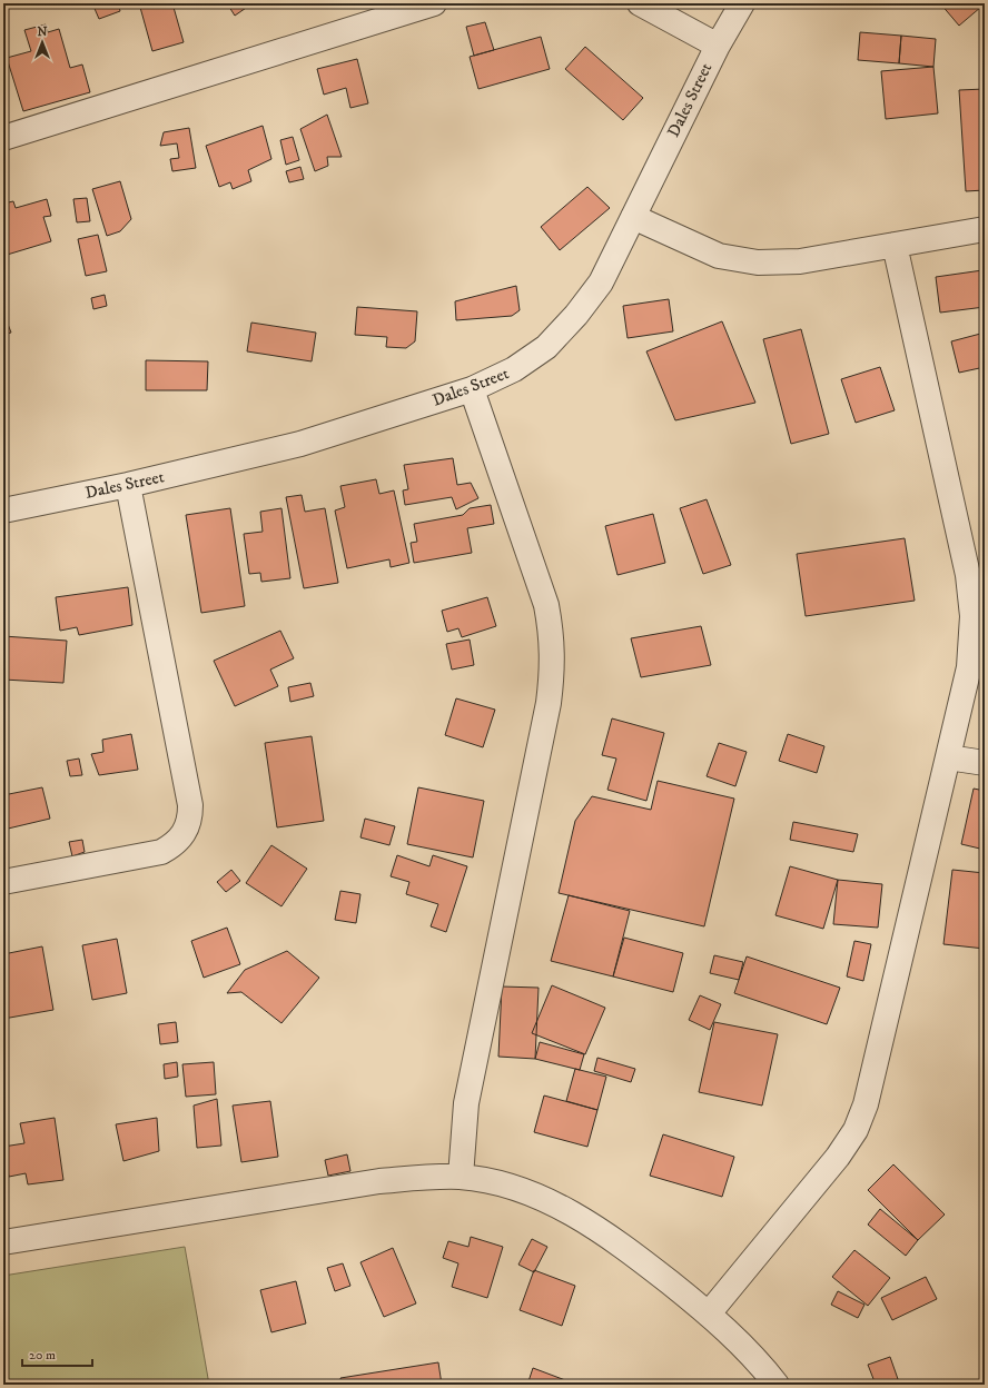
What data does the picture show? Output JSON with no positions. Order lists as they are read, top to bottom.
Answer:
{
  "streets": {
    "street": ["Dales Street"]
  },
  "scale_bar": "20 m",
  "north": "top"
}
